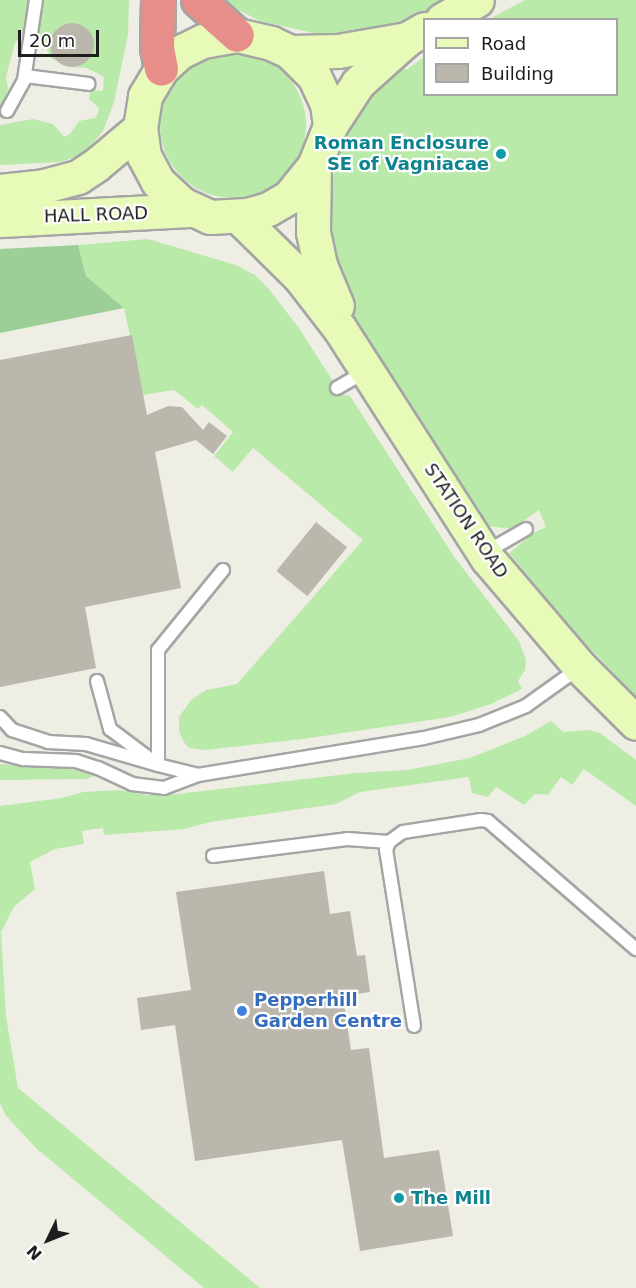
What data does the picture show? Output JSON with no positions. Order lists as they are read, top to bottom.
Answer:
{
  "streets": {
    "main road": ["HALL ROAD", "STATION ROAD"]
  },
  "crossings": [
    ["HALL ROAD", "STATION ROAD"]
  ],
  "places": ["Roman Enclosure SE of Vagniacae", "Pepperhill Garden Centre", "The Mill"],
  "legend": ["Road", "Building"],
  "scale_bar": "20 m",
  "north": "bottom left"
}
